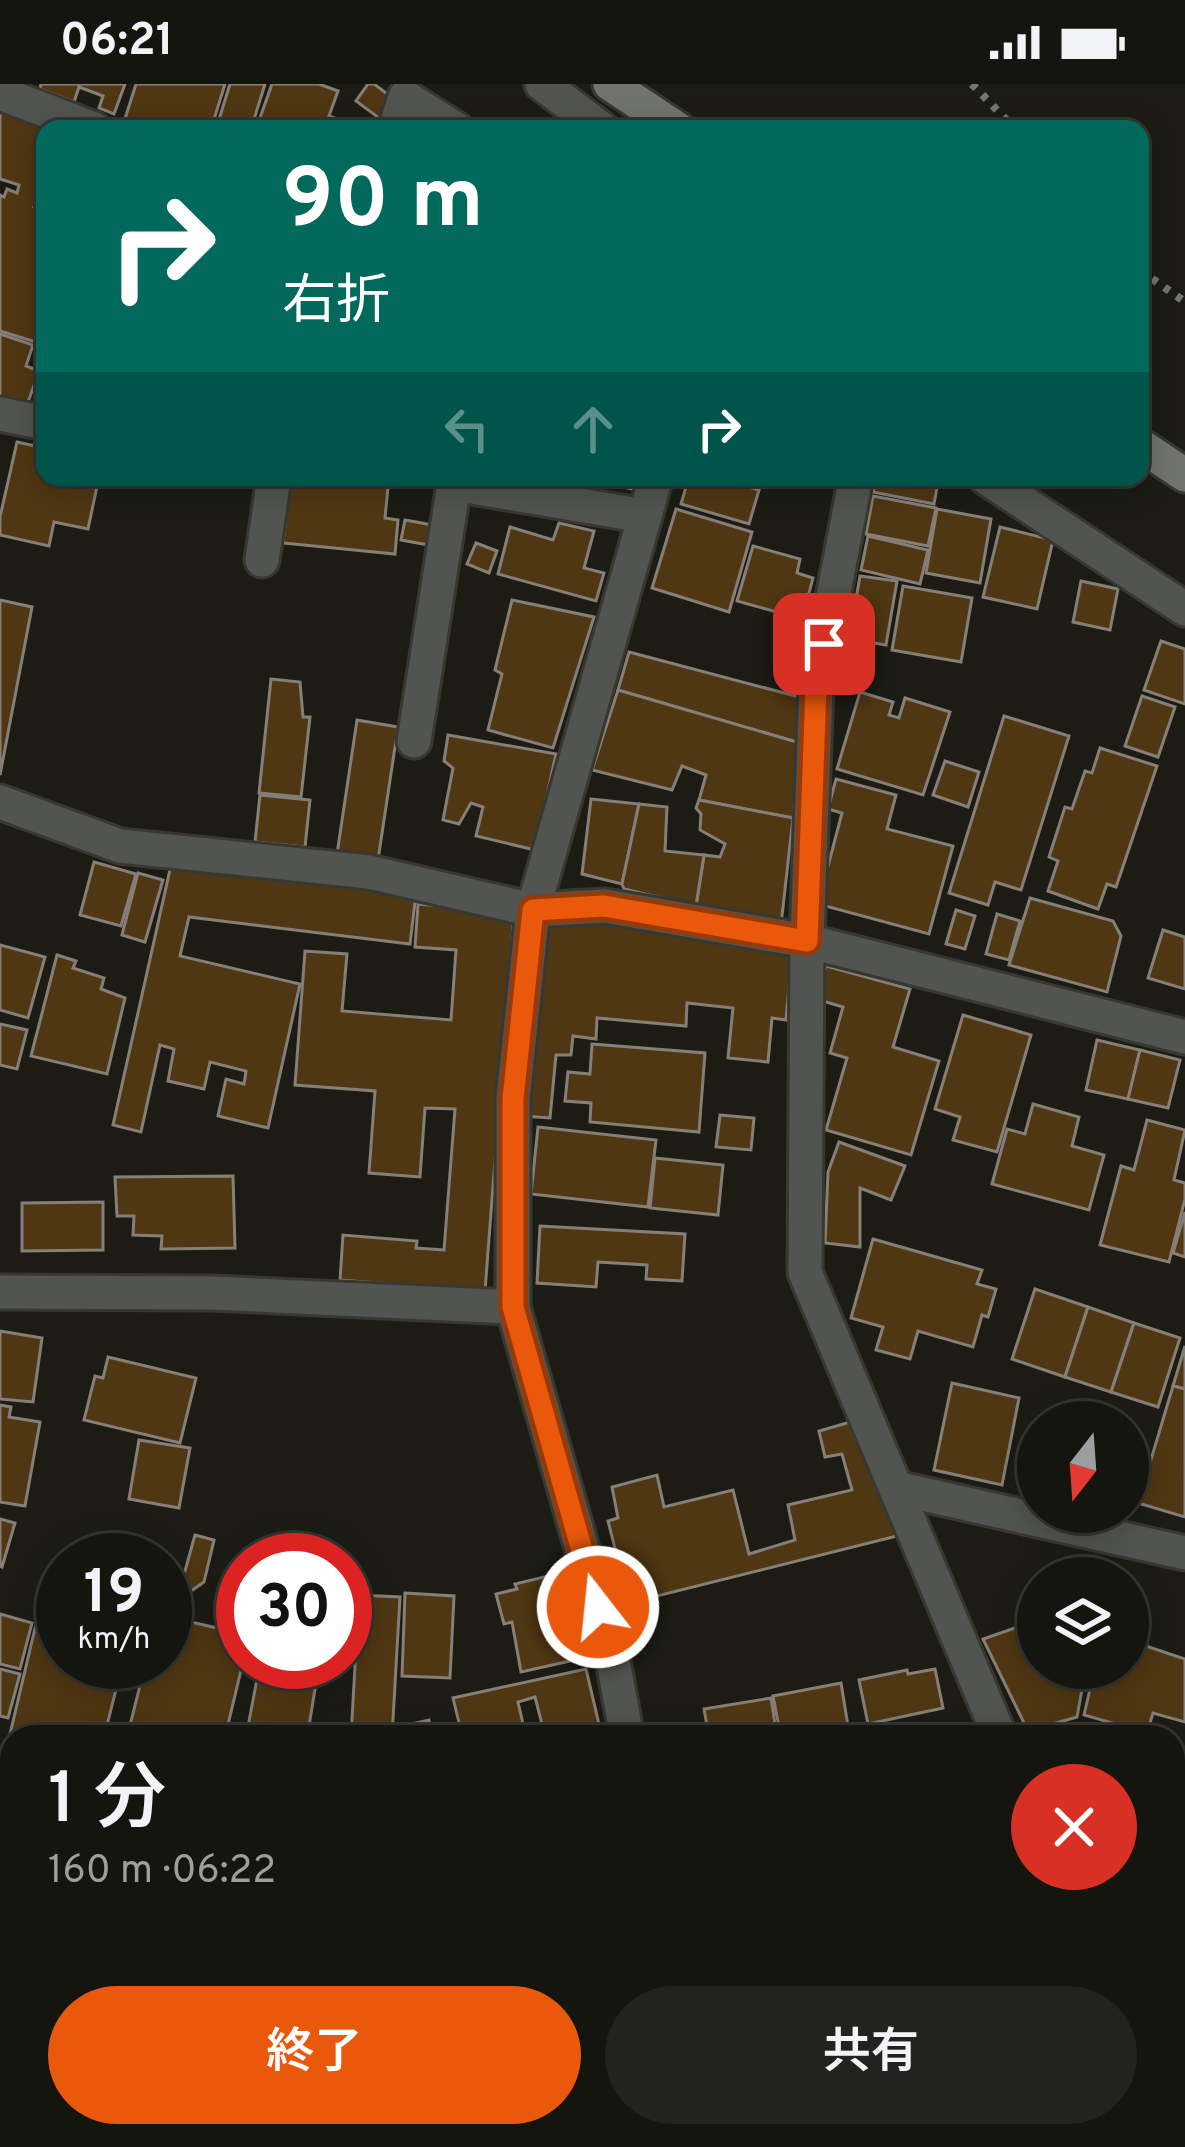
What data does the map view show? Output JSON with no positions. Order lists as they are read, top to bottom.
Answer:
{
  "north": "bottom",
  "page": {
    "status": "06:21",
    "turn": ["90 m", "右折"],
    "speed": "19 km/h",
    "limit": "30",
    "heading": ["1 分", "160 m · 06:22"],
    "buttons": ["終了", "共有"]
  }
}
